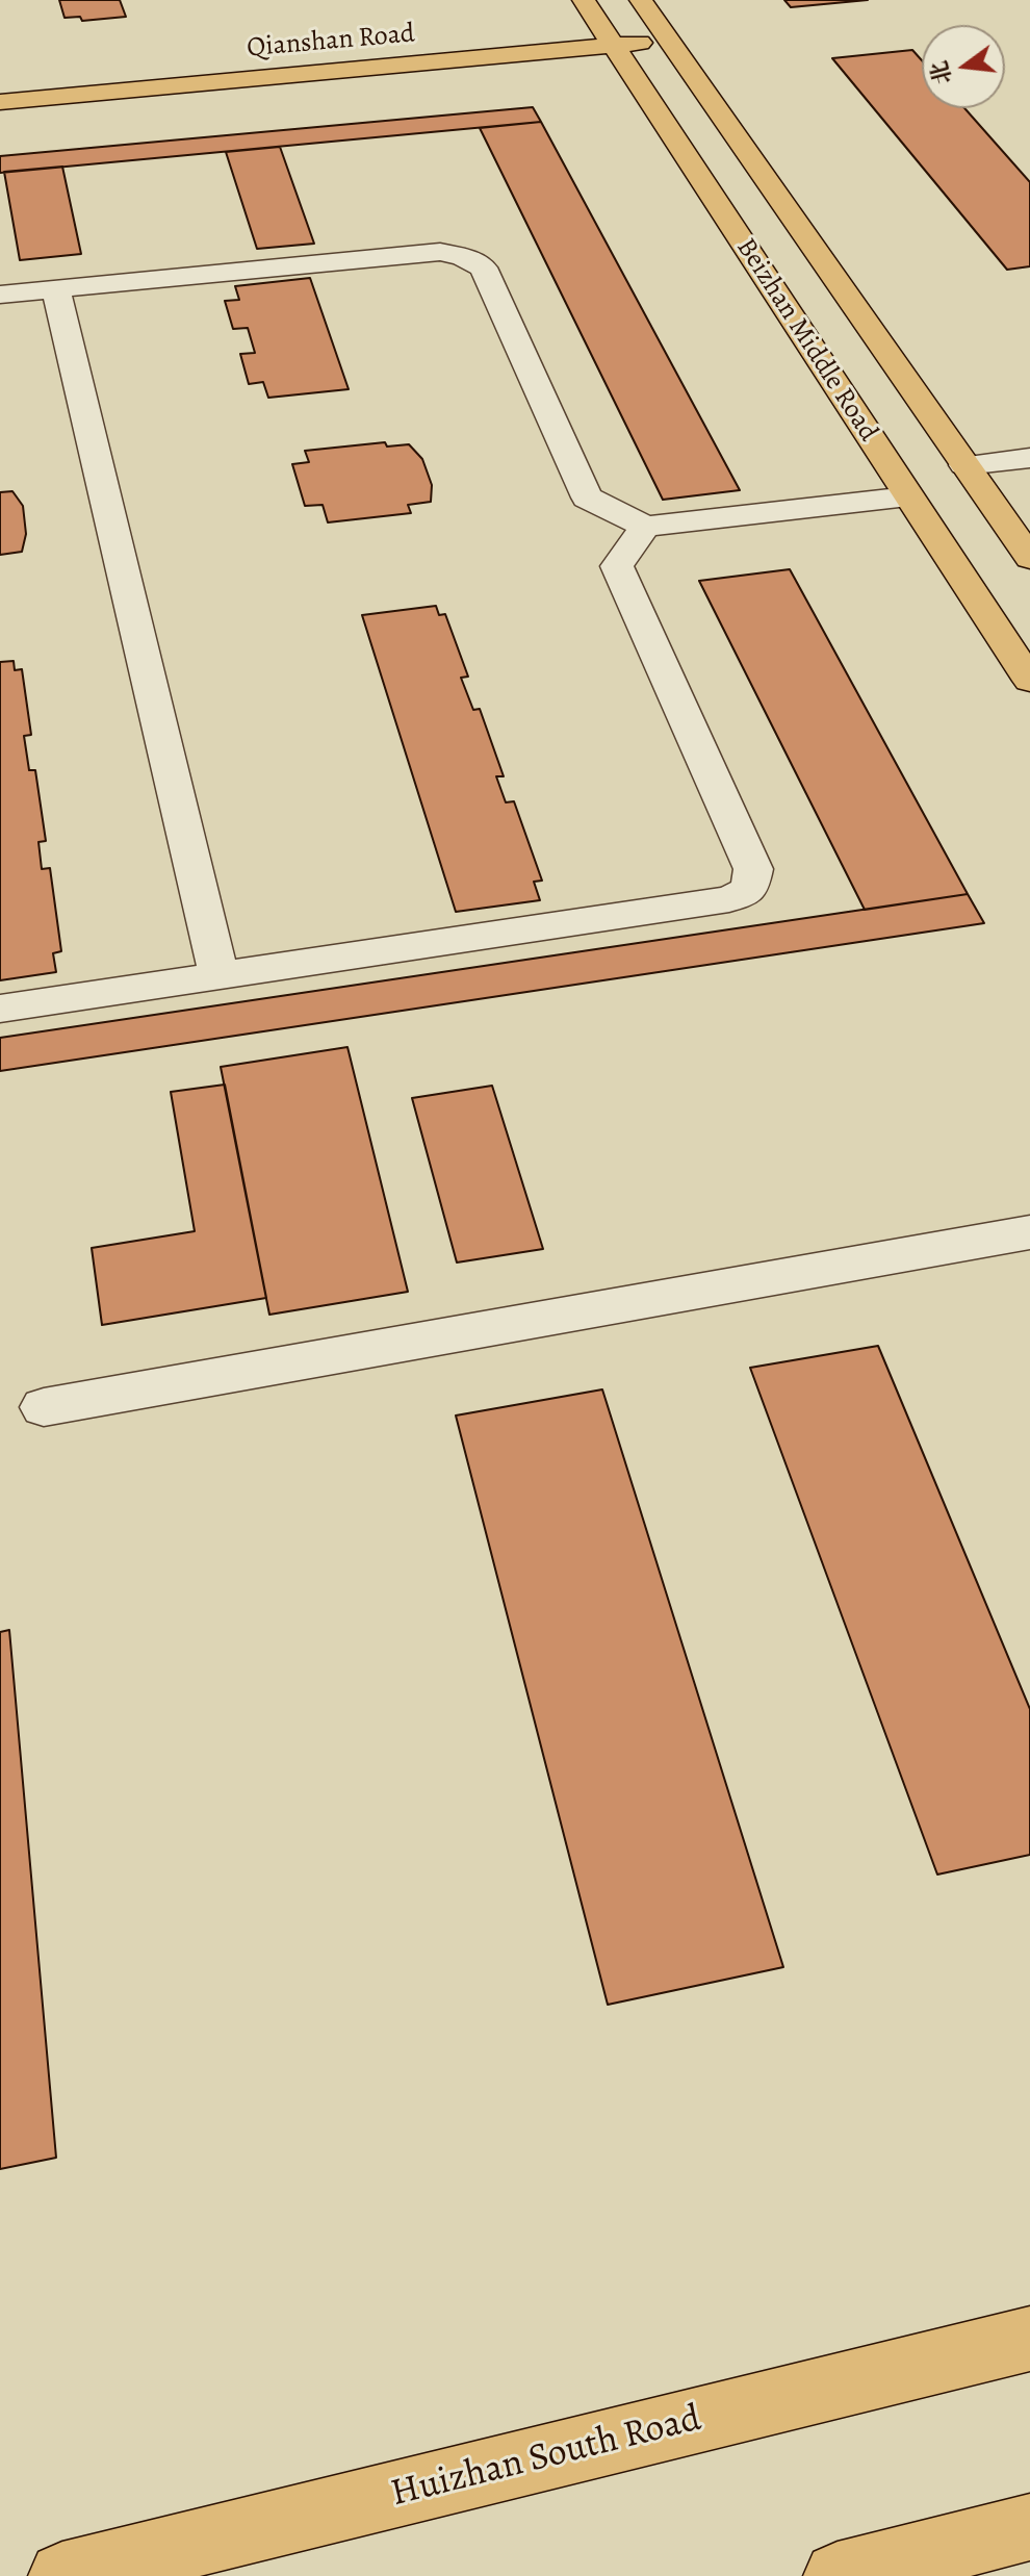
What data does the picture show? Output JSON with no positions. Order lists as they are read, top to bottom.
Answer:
{
  "streets": {
    "main road": ["Qianshan Road", "Beizhan Middle Road", "Huizhan South Road"]
  },
  "crossings": [
    ["Qianshan Road", "Beizhan Middle Road"]
  ],
  "north": "left"
}
